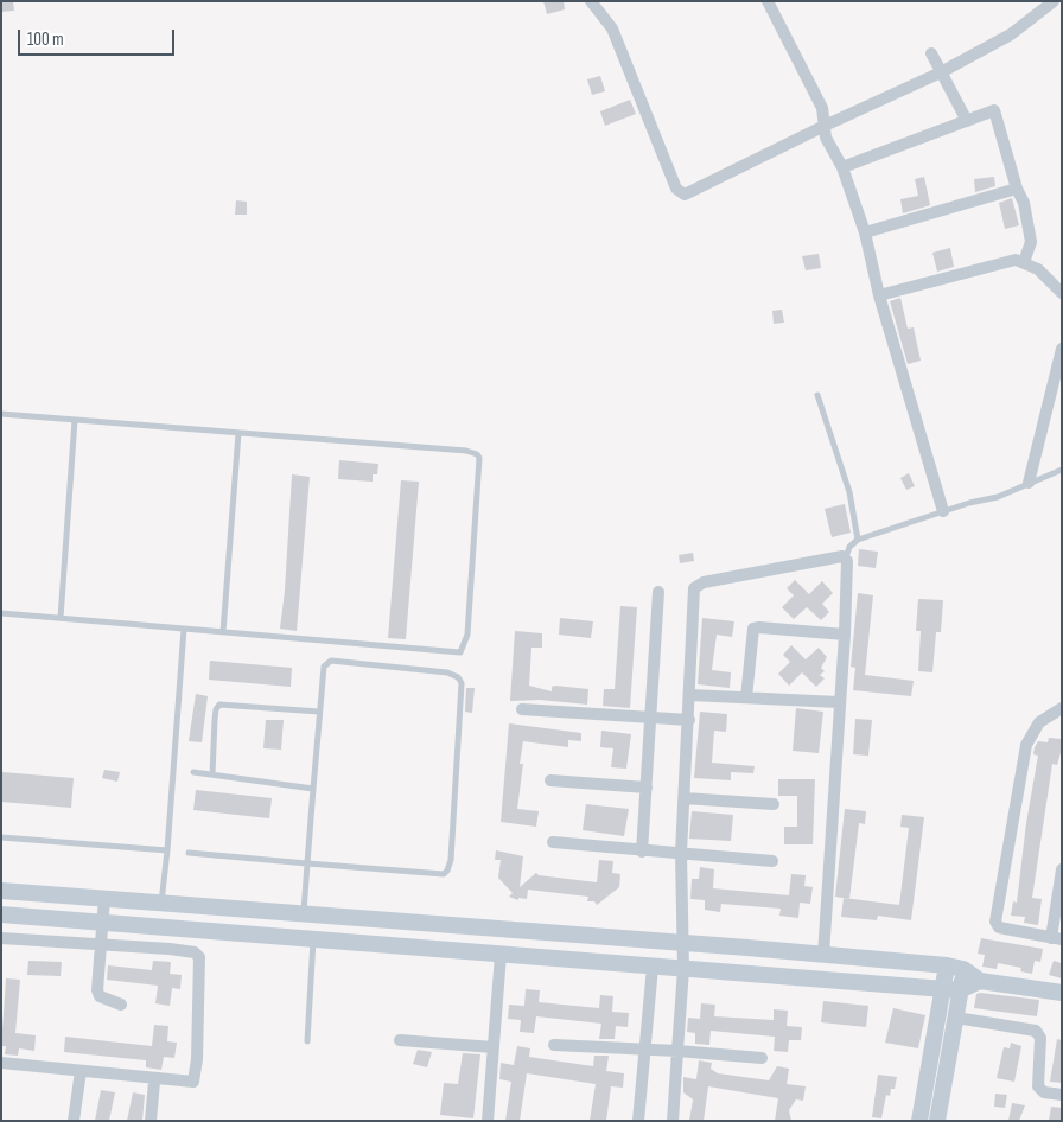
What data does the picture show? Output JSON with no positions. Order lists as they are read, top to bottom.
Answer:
{
  "scale_bar": "100 m"
}
